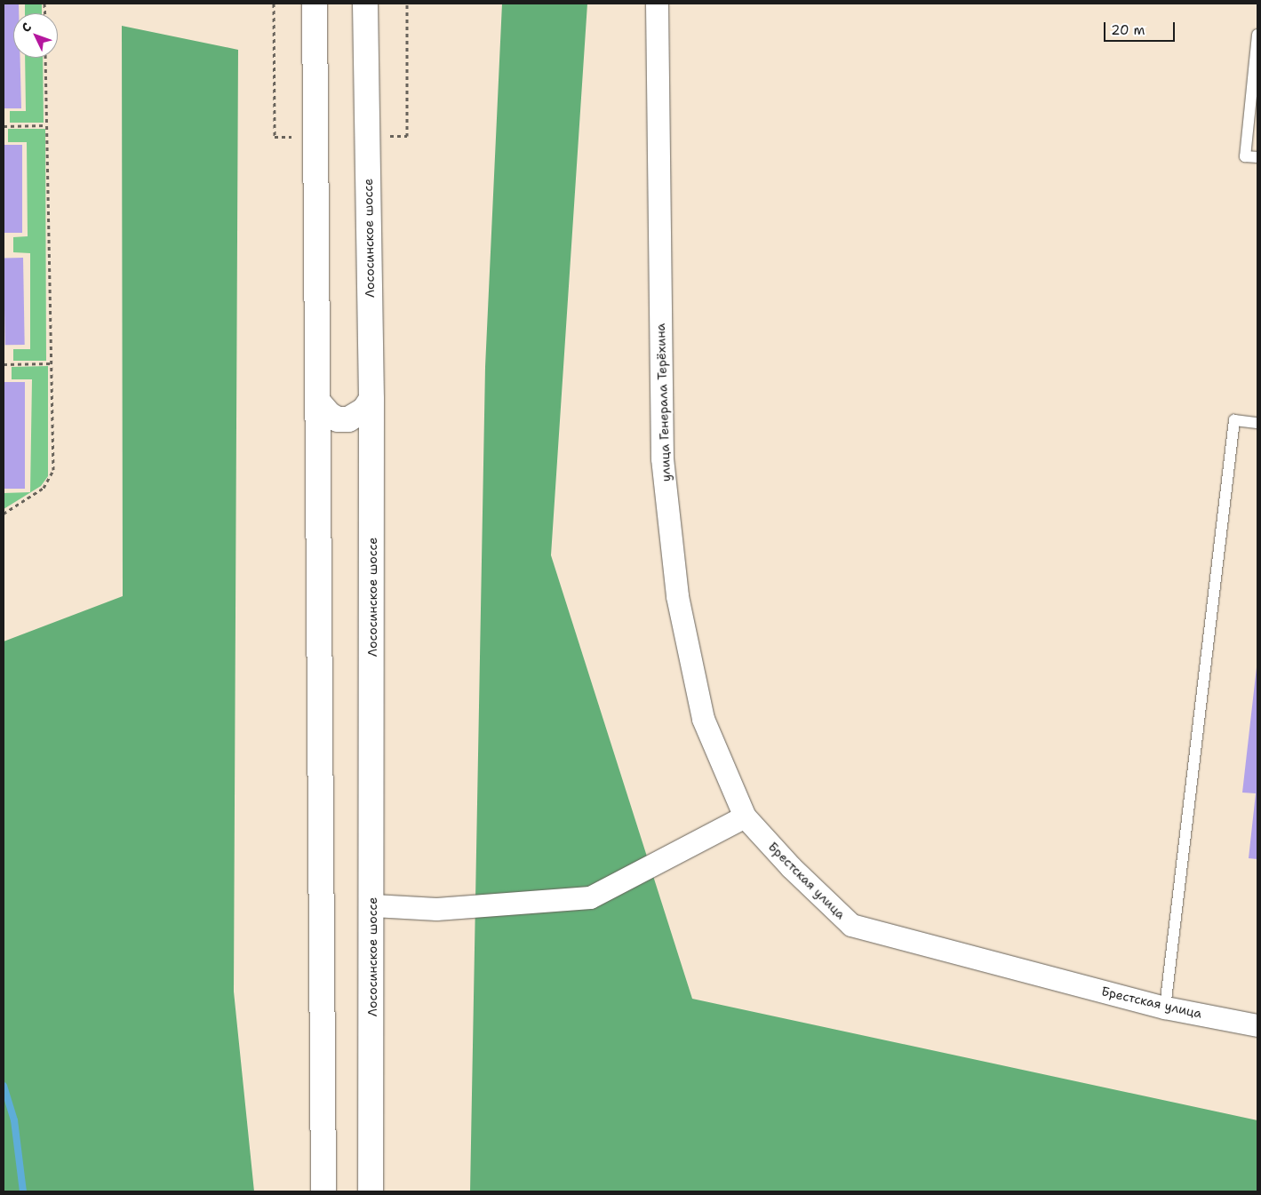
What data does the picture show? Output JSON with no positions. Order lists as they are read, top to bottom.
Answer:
{
  "streets": {
    "street": ["Лососинское шоссе", "улица Генерала Терёхина", "Брестская улица"]
  },
  "crossings": [
    ["улица Генерала Терёхина", "Брестская улица"]
  ],
  "scale_bar": "20 m",
  "north": "top left"
}
